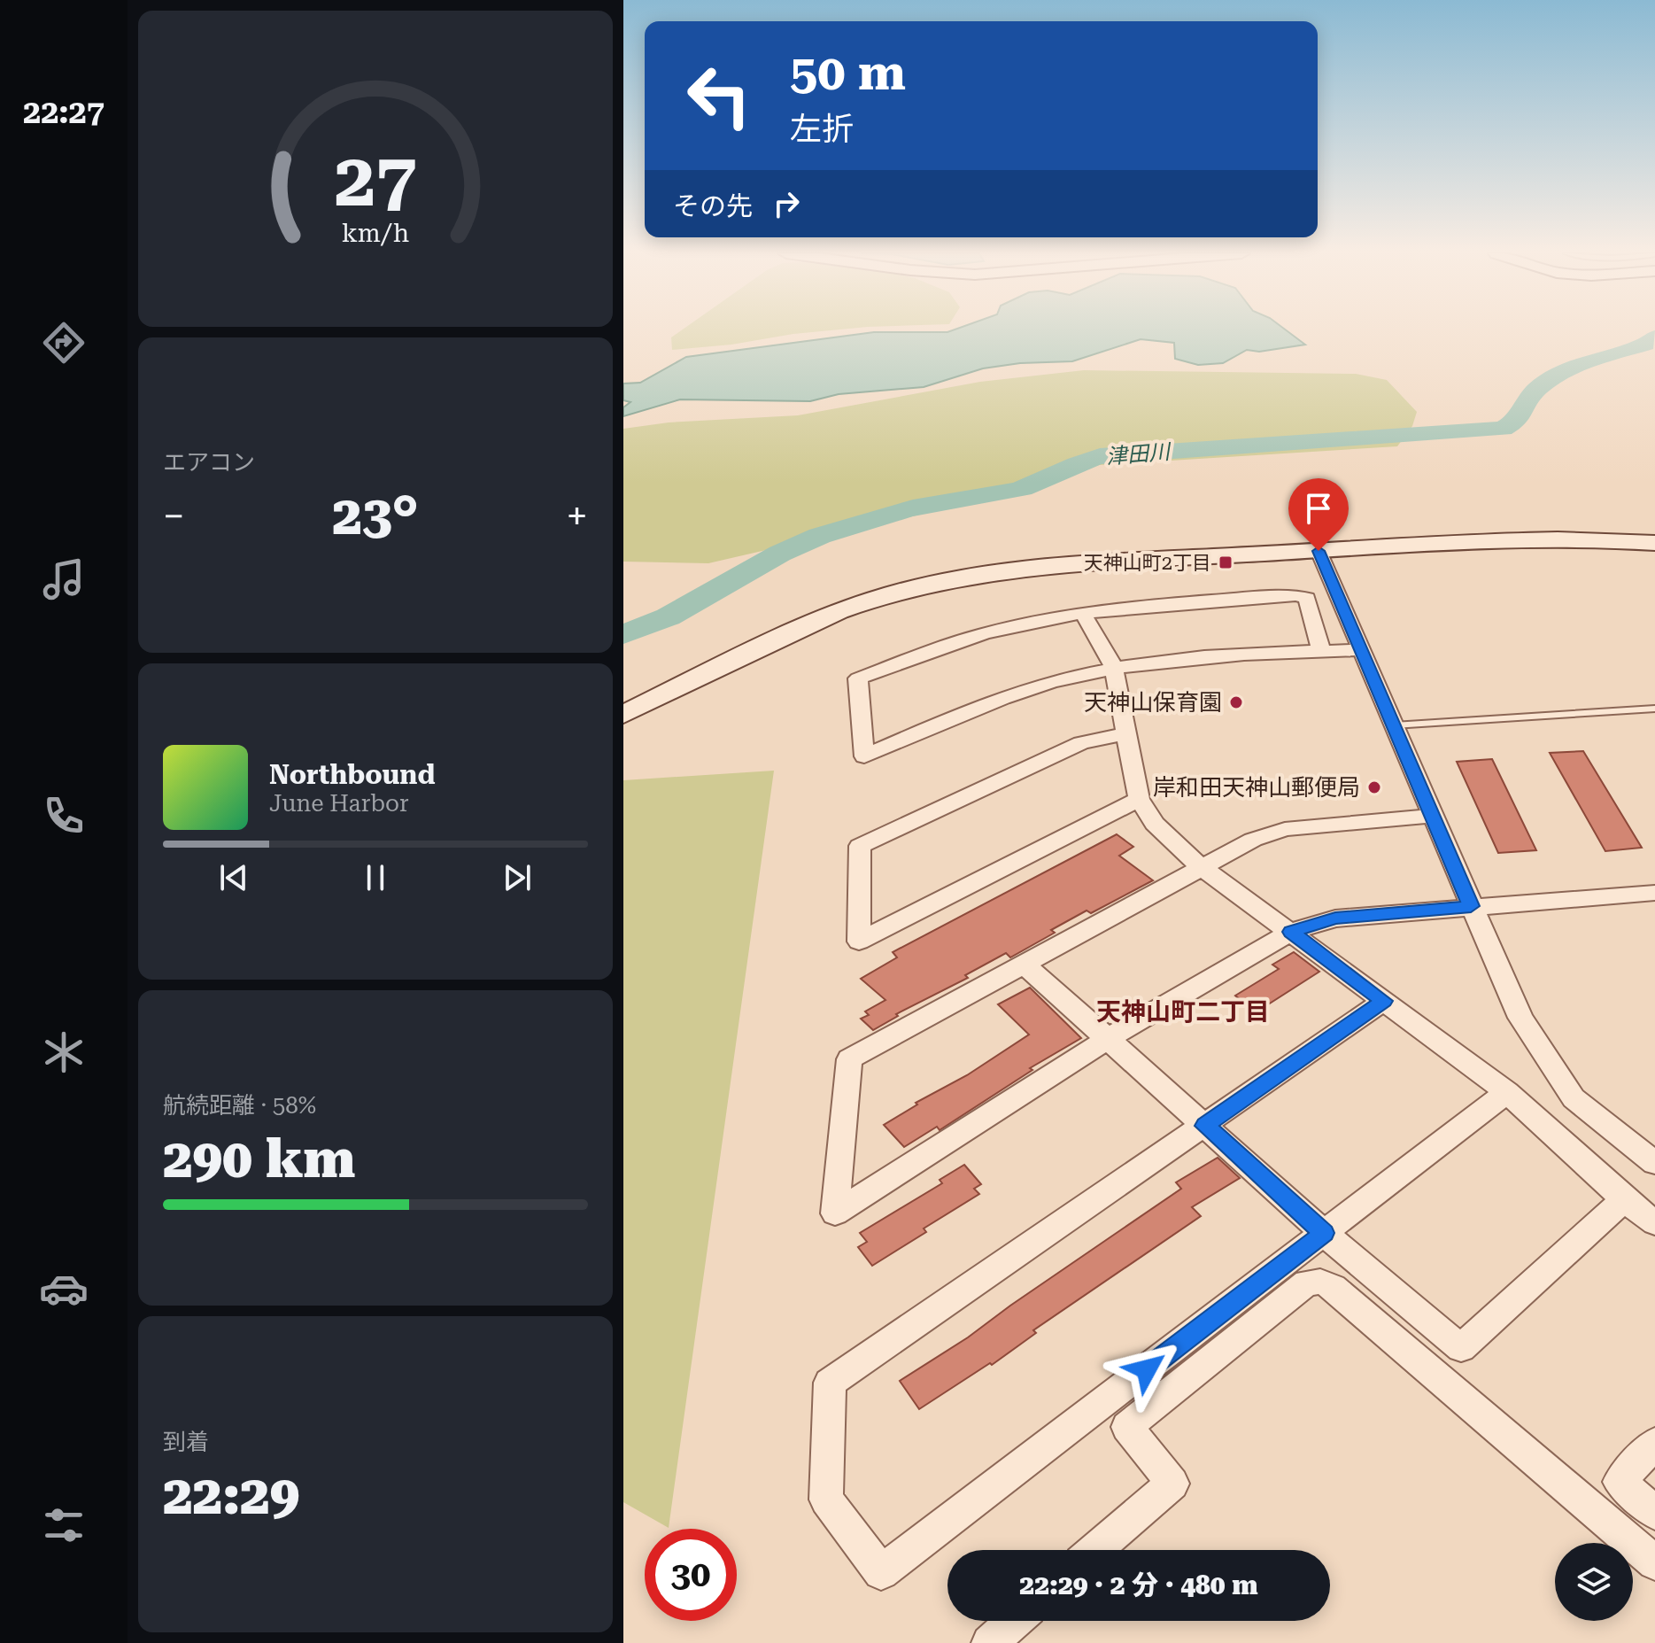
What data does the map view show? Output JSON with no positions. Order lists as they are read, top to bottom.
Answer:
{
  "districts": ["天神山町二丁目"],
  "water": ["津田川"],
  "places": {
    "transit": ["天神山町2丁目"],
    "other": ["天神山保育園", "岸和田天神山郵便局"]
  },
  "page": {
    "tabs": "22:27",
    "turn": ["50 m", "左折"],
    "then": "その先",
    "tile": [
      "エアコン",
      ["航続距離 · 58%", "290 km"],
      ["到着", "22:29"]
    ],
    "heat": ["−", "23°", "+"],
    "song": ["Northbound", "June Harbor"],
    "limit": "30",
    "trip": "22:29 · 2 分 · 480 m",
    "gauge": ["27", "km/h"]
  }
}
